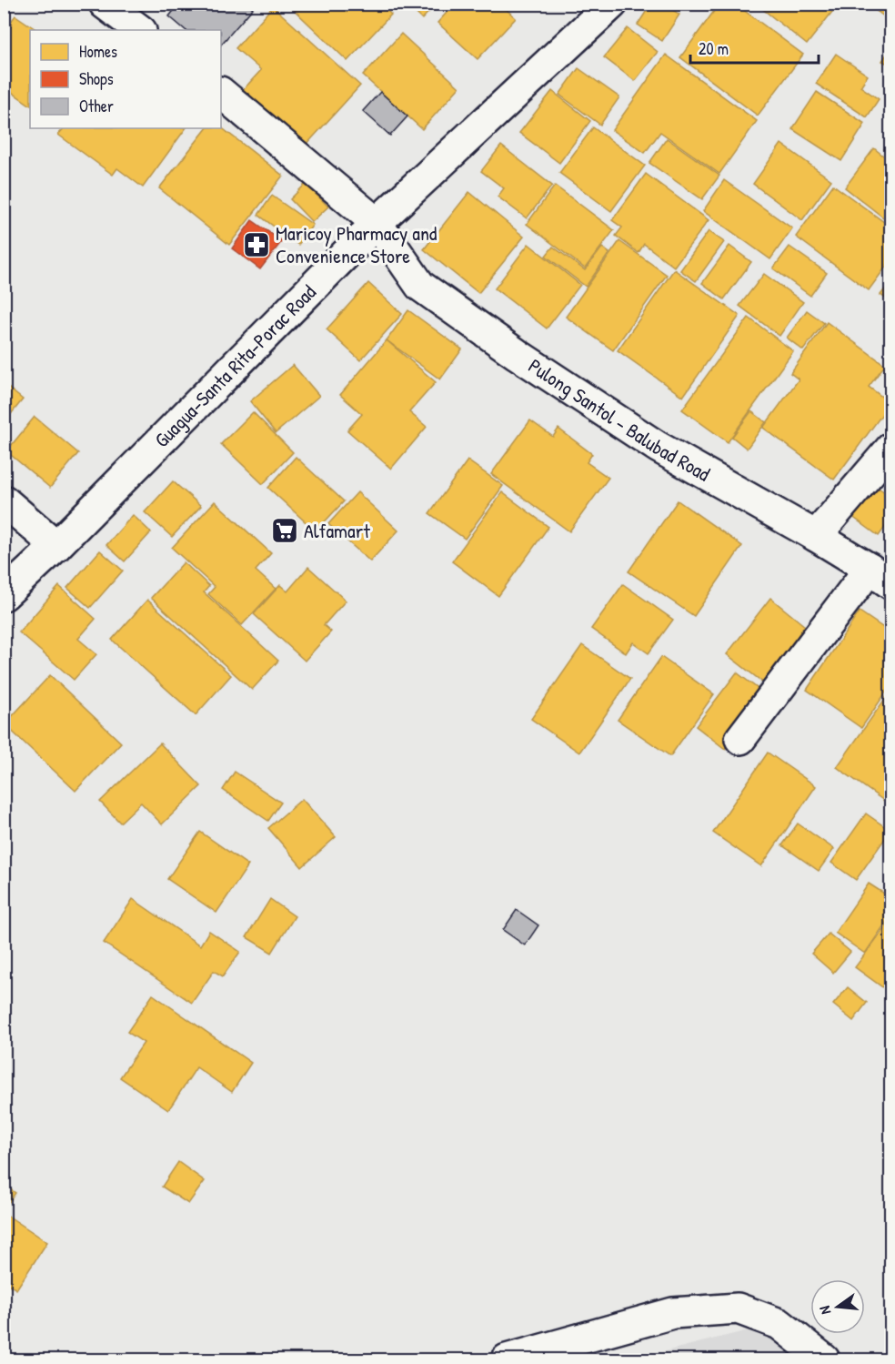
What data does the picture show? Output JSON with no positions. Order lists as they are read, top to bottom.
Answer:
{
  "streets": {
    "street": ["Guagua-Santa Rita-Porac Road", "Pulong Santol - Balubad Road"]
  },
  "crossings": [
    ["Guagua-Santa Rita-Porac Road", "Pulong Santol - Balubad Road"]
  ],
  "places": {
    "pharmacy": ["Maricoy Pharmacy and Convenience Store"],
    "supermarket": ["Alfamart"]
  },
  "legend": ["Homes", "Shops", "Other"],
  "scale_bar": "20 m",
  "north": "left"
}
